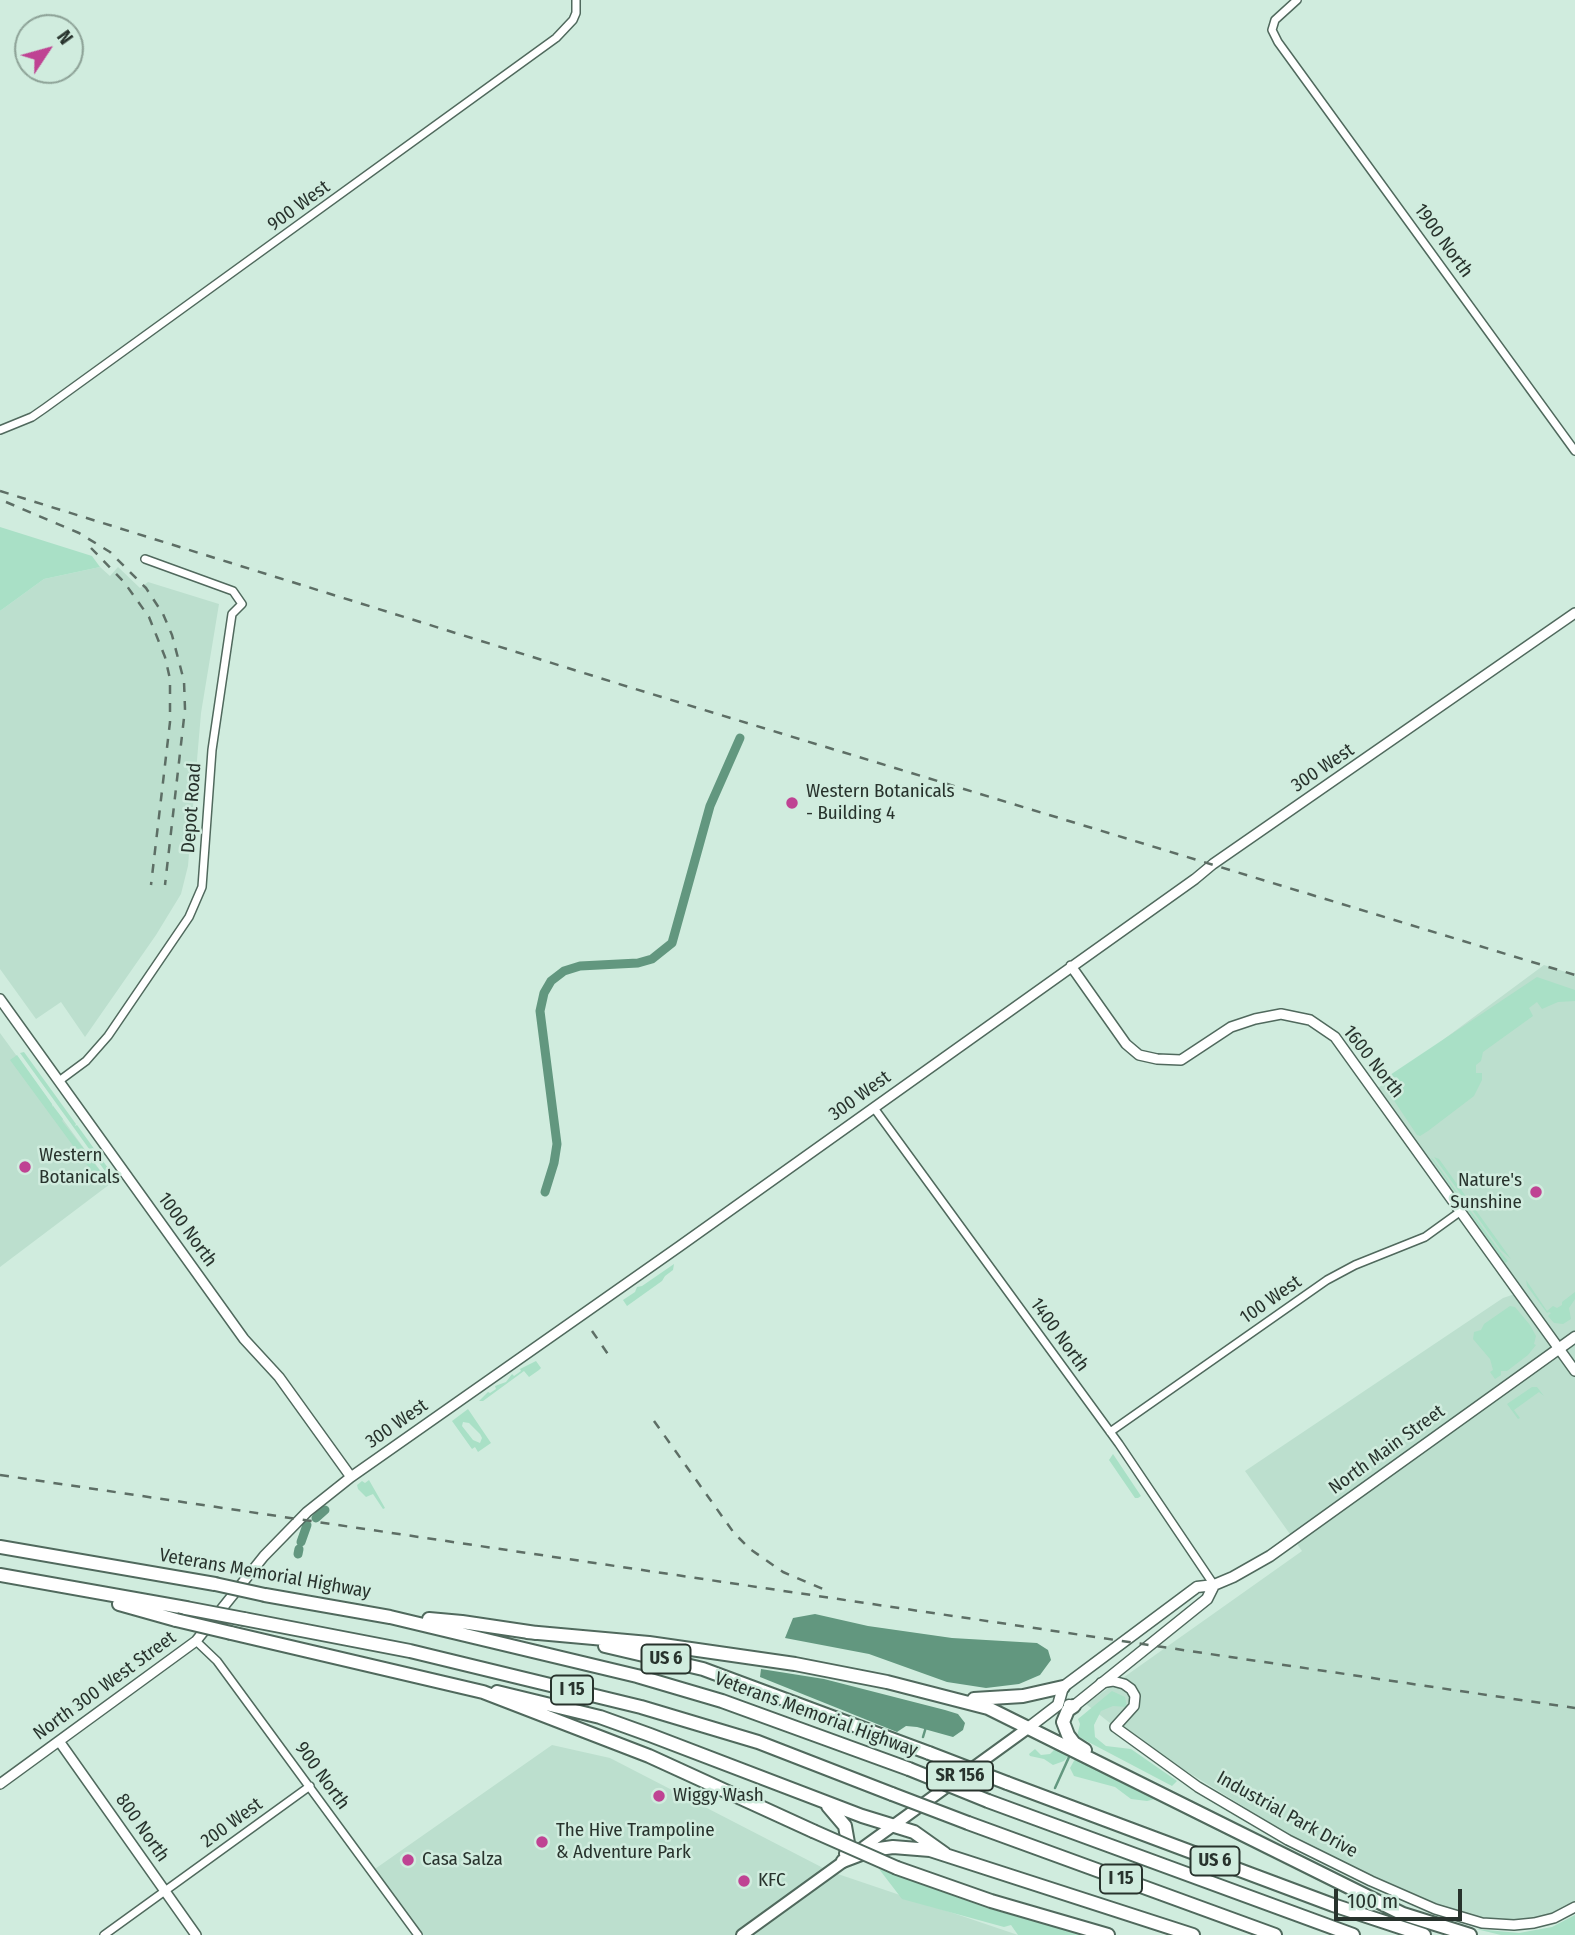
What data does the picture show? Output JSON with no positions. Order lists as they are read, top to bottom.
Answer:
{
  "streets": {
    "highway": ["Veterans Memorial Highway", "US 6", "I 15"],
    "main road": ["North Main Street", "SR 156"],
    "street": [
      "900 West",
      "1900 North",
      "300 West",
      "Depot Road",
      "1600 North",
      "1000 North",
      "100 West",
      "1400 North",
      "North 300 West Street",
      "900 North",
      "Industrial Park Drive",
      "200 West",
      "800 North"
    ]
  },
  "crossings": [
    ["300 West", "1600 North"],
    ["300 West", "1000 North"],
    ["300 West", "1400 North"],
    ["300 West", "North 300 West Street"],
    ["300 West", "900 North"],
    ["Depot Road", "1000 North"],
    ["1600 North", "100 West"],
    ["1600 North", "North Main Street"],
    ["100 West", "1400 North"],
    ["1400 North", "North Main Street"],
    ["North Main Street", "Industrial Park Drive"],
    ["Veterans Memorial Highway", "US 6"],
    ["North 300 West Street", "900 North"],
    ["North 300 West Street", "800 North"],
    ["900 North", "200 West"],
    ["200 West", "800 North"]
  ],
  "places": [
    "Western Botanicals - Building 4",
    "Western Botanicals",
    "Nature's Sunshine",
    "Wiggy Wash",
    "The Hive Trampoline & Adventure Park",
    "Casa Salza",
    "KFC"
  ],
  "scale_bar": "100 m",
  "north": "top right"
}
